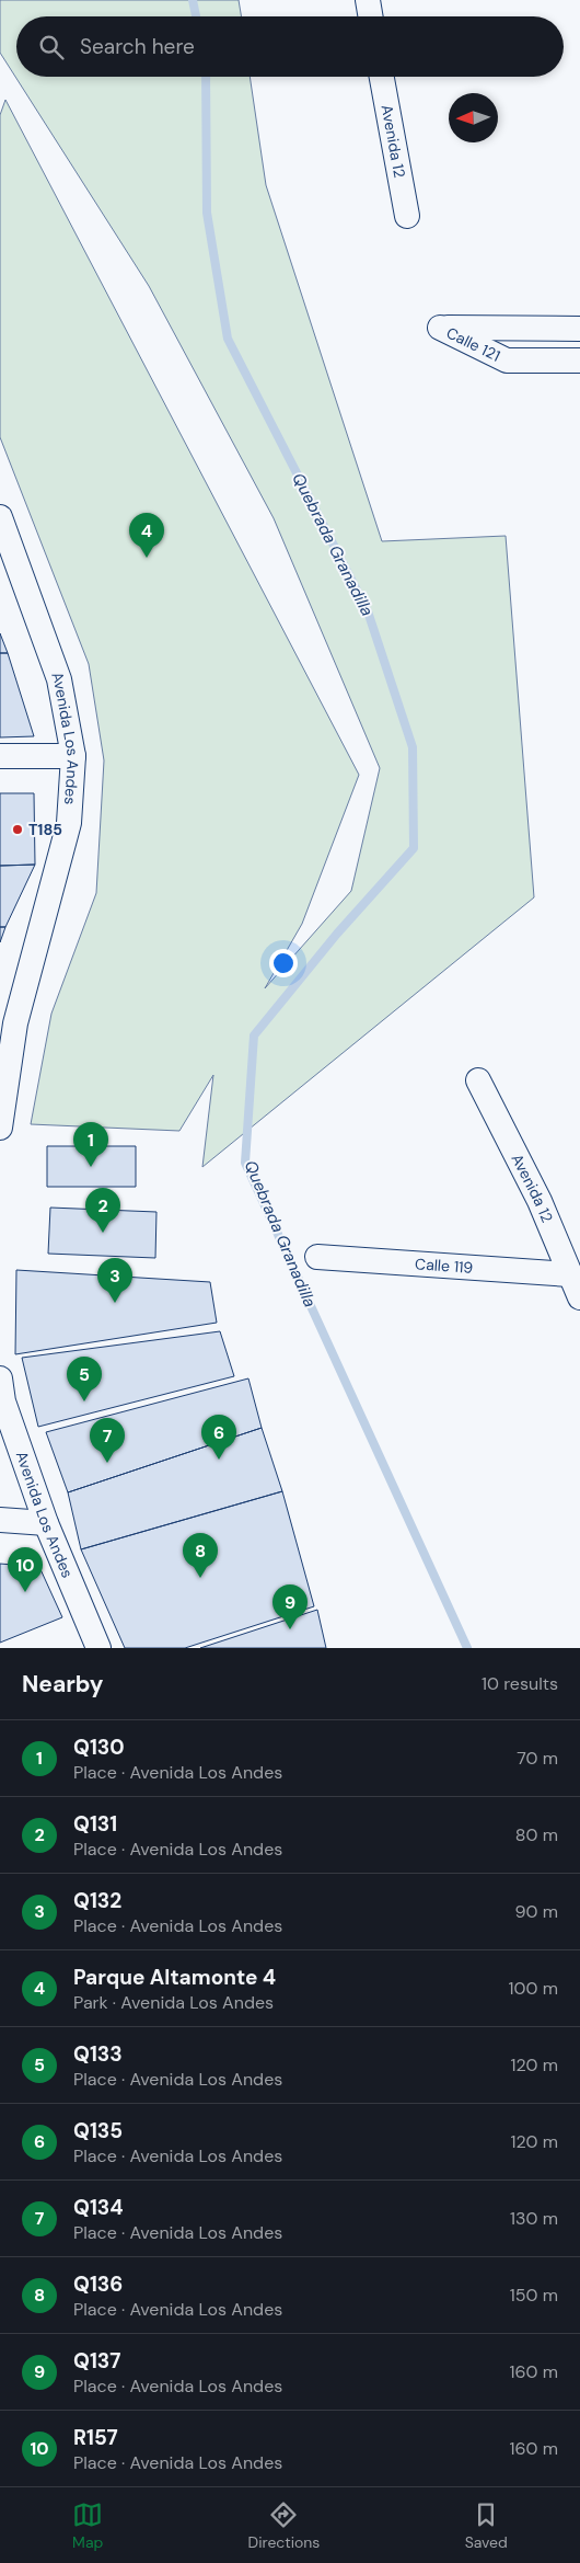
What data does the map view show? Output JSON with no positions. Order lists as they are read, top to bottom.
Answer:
{
  "streets": {
    "street": [
      "Avenida 12",
      "Calle 121",
      "Avenida Los Andes",
      "Calle 119"
    ]
  },
  "crossings": [
    ["Avenida 12", "Calle 119"]
  ],
  "water": ["Quebrada Granadilla"],
  "places": ["T185"],
  "north": "left",
  "page": {
    "search": "Search here",
    "pins": [
      "4",
      "1",
      "2",
      "3",
      "5",
      "6",
      "7",
      "8",
      "10",
      "9"
    ],
    "heading": ["Nearby", "10 results"],
    "list": [
      {
        "mark": "1",
        "name": "Q130",
        "note": "Place · Avenida Los Andes",
        "value": "70 m"
      },
      {
        "mark": "2",
        "name": "Q131",
        "note": "Place · Avenida Los Andes",
        "value": "80 m"
      },
      {
        "mark": "3",
        "name": "Q132",
        "note": "Place · Avenida Los Andes",
        "value": "90 m"
      },
      {
        "mark": "4",
        "name": "Parque Altamonte 4",
        "note": "Park · Avenida Los Andes",
        "value": "100 m"
      },
      {
        "mark": "5",
        "name": "Q133",
        "note": "Place · Avenida Los Andes",
        "value": "120 m"
      },
      {
        "mark": "6",
        "name": "Q135",
        "note": "Place · Avenida Los Andes",
        "value": "120 m"
      },
      {
        "mark": "7",
        "name": "Q134",
        "note": "Place · Avenida Los Andes",
        "value": "130 m"
      },
      {
        "mark": "8",
        "name": "Q136",
        "note": "Place · Avenida Los Andes",
        "value": "150 m"
      },
      {
        "mark": "9",
        "name": "Q137",
        "note": "Place · Avenida Los Andes",
        "value": "160 m"
      },
      {
        "mark": "10",
        "name": "R157",
        "note": "Place · Avenida Los Andes",
        "value": "160 m"
      }
    ],
    "nav": ["Map", "Directions", "Saved"]
  }
}
